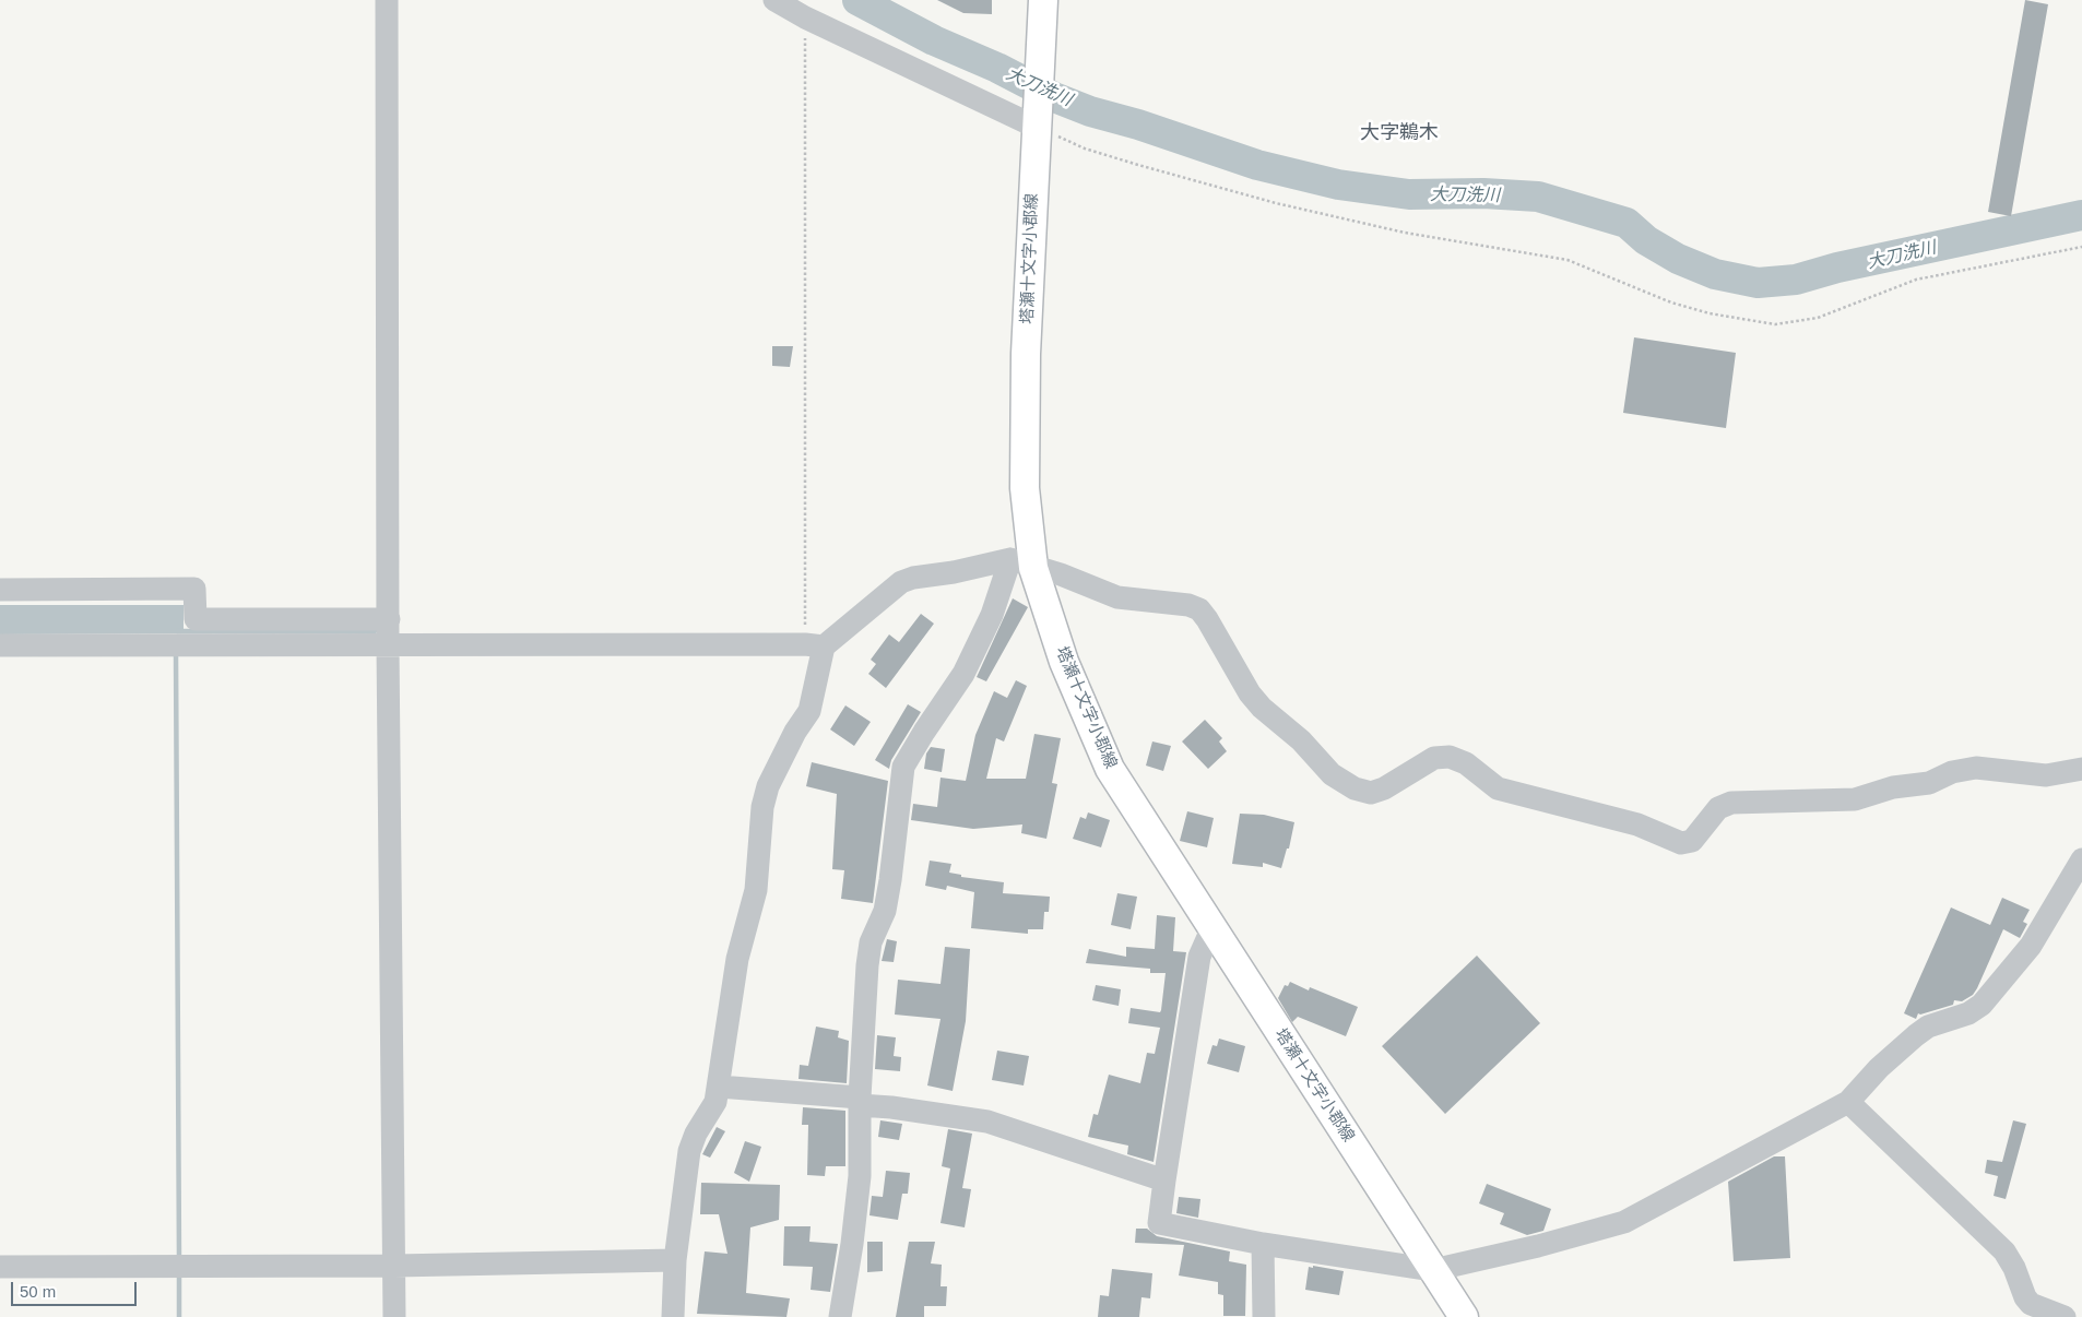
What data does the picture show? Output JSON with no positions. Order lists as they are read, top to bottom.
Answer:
{
  "streets": {
    "main road": ["塔瀬十文字小郡線"]
  },
  "districts": ["大字鵜木"],
  "water": ["大刀洗川"],
  "scale_bar": "50 m"
}
